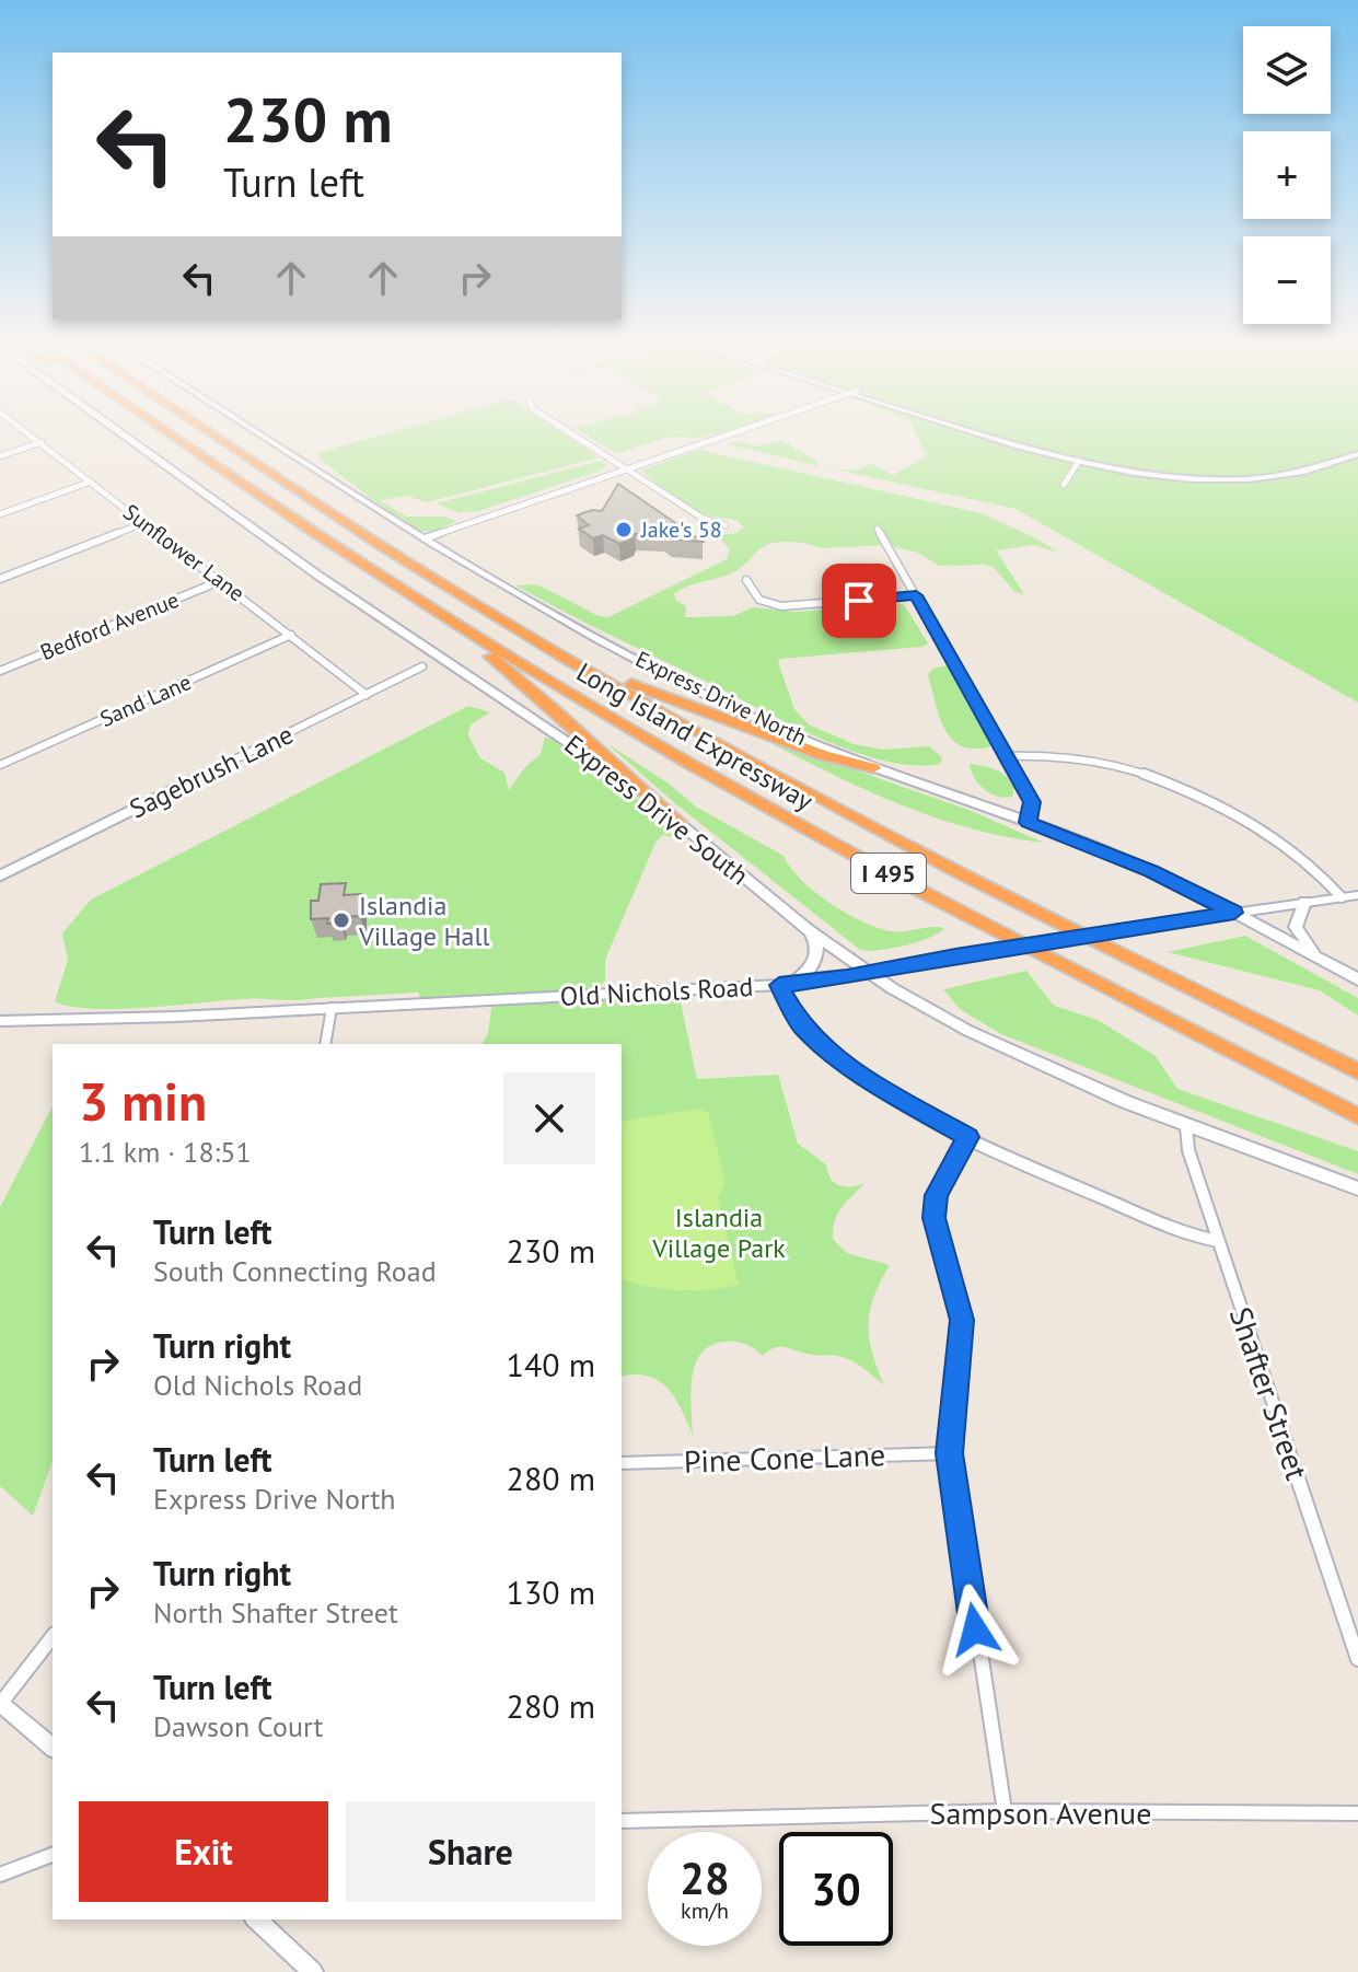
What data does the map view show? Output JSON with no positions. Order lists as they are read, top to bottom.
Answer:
{
  "streets": {
    "highway": ["Long Island Expressway", "I 495"],
    "main road": ["Express Drive North", "Express Drive South"],
    "street": [
      "Sunflower Lane",
      "Bedford Avenue",
      "Sand Lane",
      "Sagebrush Lane",
      "Old Nichols Road",
      "Shafter Street",
      "Pine Cone Lane",
      "Sampson Avenue"
    ]
  },
  "crossings": [
    ["Sunflower Lane", "Bedford Avenue"],
    ["Sunflower Lane", "Sand Lane"],
    ["Sunflower Lane", "Sagebrush Lane"],
    ["Express Drive North", "Old Nichols Road"],
    ["Express Drive South", "Old Nichols Road"],
    ["Express Drive South", "Shafter Street"]
  ],
  "parks": ["Islandia Village Park"],
  "places": ["Jake's 58", "Islandia Village Hall"],
  "page": {
    "map_buttons": ["+", "−"],
    "turn": ["230 m", "Turn left"],
    "heading": ["3 min", "1.1 km · 18:51"],
    "list": [
      {
        "name": "Turn left",
        "note": "South Connecting Road",
        "value": "230 m"
      },
      {
        "name": "Turn right",
        "note": "Old Nichols Road",
        "value": "140 m"
      },
      {
        "name": "Turn left",
        "note": "Express Drive North",
        "value": "280 m"
      },
      {
        "name": "Turn right",
        "note": "North Shafter Street",
        "value": "130 m"
      },
      {
        "name": "Turn left",
        "note": "Dawson Court",
        "value": "280 m"
      }
    ],
    "buttons": ["Exit", "Share"],
    "speed": "28 km/h",
    "limit": "30"
  }
}
